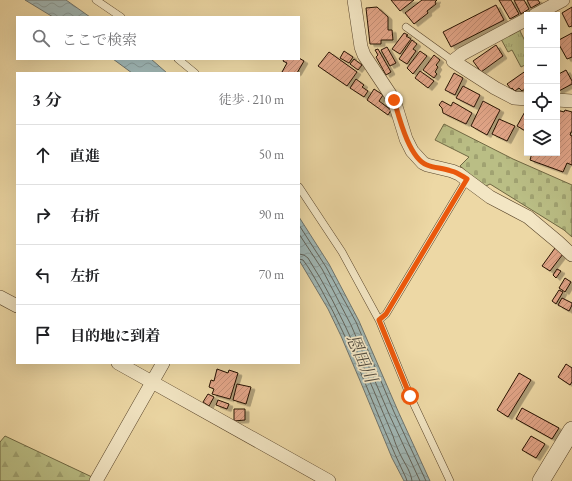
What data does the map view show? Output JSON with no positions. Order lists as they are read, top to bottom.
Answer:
{
  "water": ["恩田川"],
  "page": {
    "map_buttons": ["+", "−"],
    "search": "ここで検索",
    "heading": ["3 分", "徒歩 · 210 m"],
    "list": [
      ["直進", "50 m"],
      ["右折", "90 m"],
      ["左折", "70 m"],
      "目的地に到着"
    ]
  }
}
